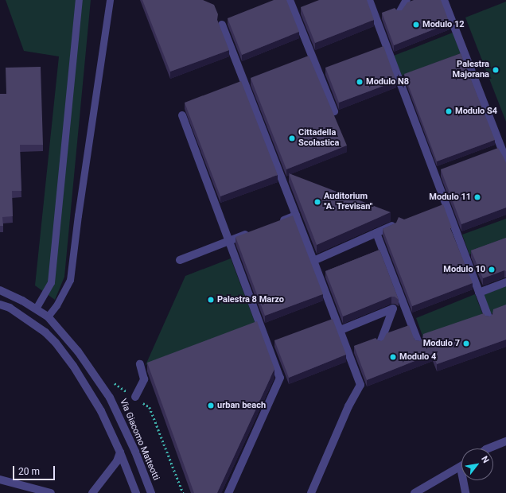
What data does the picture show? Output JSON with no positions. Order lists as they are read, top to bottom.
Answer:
{
  "streets": {
    "street": ["Via Giacomo Matteotti"]
  },
  "places": [
    "Modulo 12",
    "Palestra Majorana",
    "Modulo N8",
    "Modulo S4",
    "Cittadella Scolastica",
    "Modulo 11",
    "Auditorium \"A. Trevisan\"",
    "Modulo 10",
    "Palestra 8 Marzo",
    "Modulo 7",
    "Modulo 4",
    "urban beach"
  ],
  "scale_bar": "20 m",
  "north": "top right"
}
